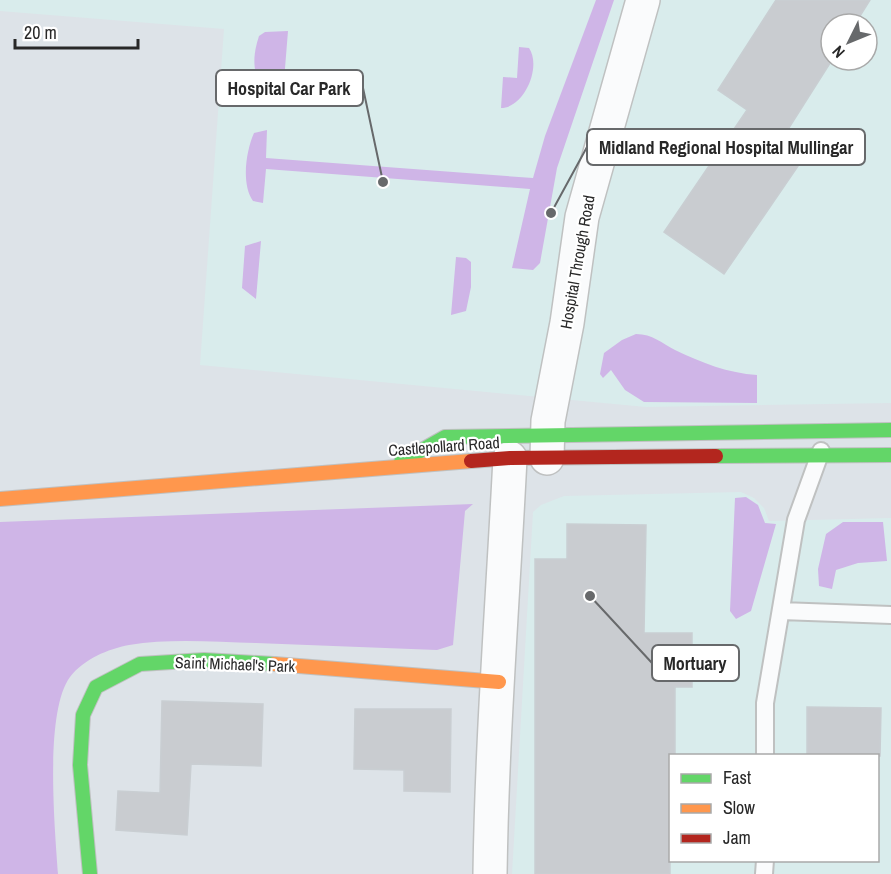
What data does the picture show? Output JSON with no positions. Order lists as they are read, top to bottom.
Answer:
{
  "streets": {
    "main road": ["Castlepollard Road", "Saint Michael's Park"],
    "street": ["Hospital Through Road"]
  },
  "crossings": [
    ["Hospital Through Road", "Castlepollard Road"]
  ],
  "places": ["Hospital Car Park", "Midland Regional Hospital Mullingar", "Mortuary"],
  "legend": ["Fast", "Slow", "Jam"],
  "scale_bar": "20 m",
  "north": "bottom left"
}
